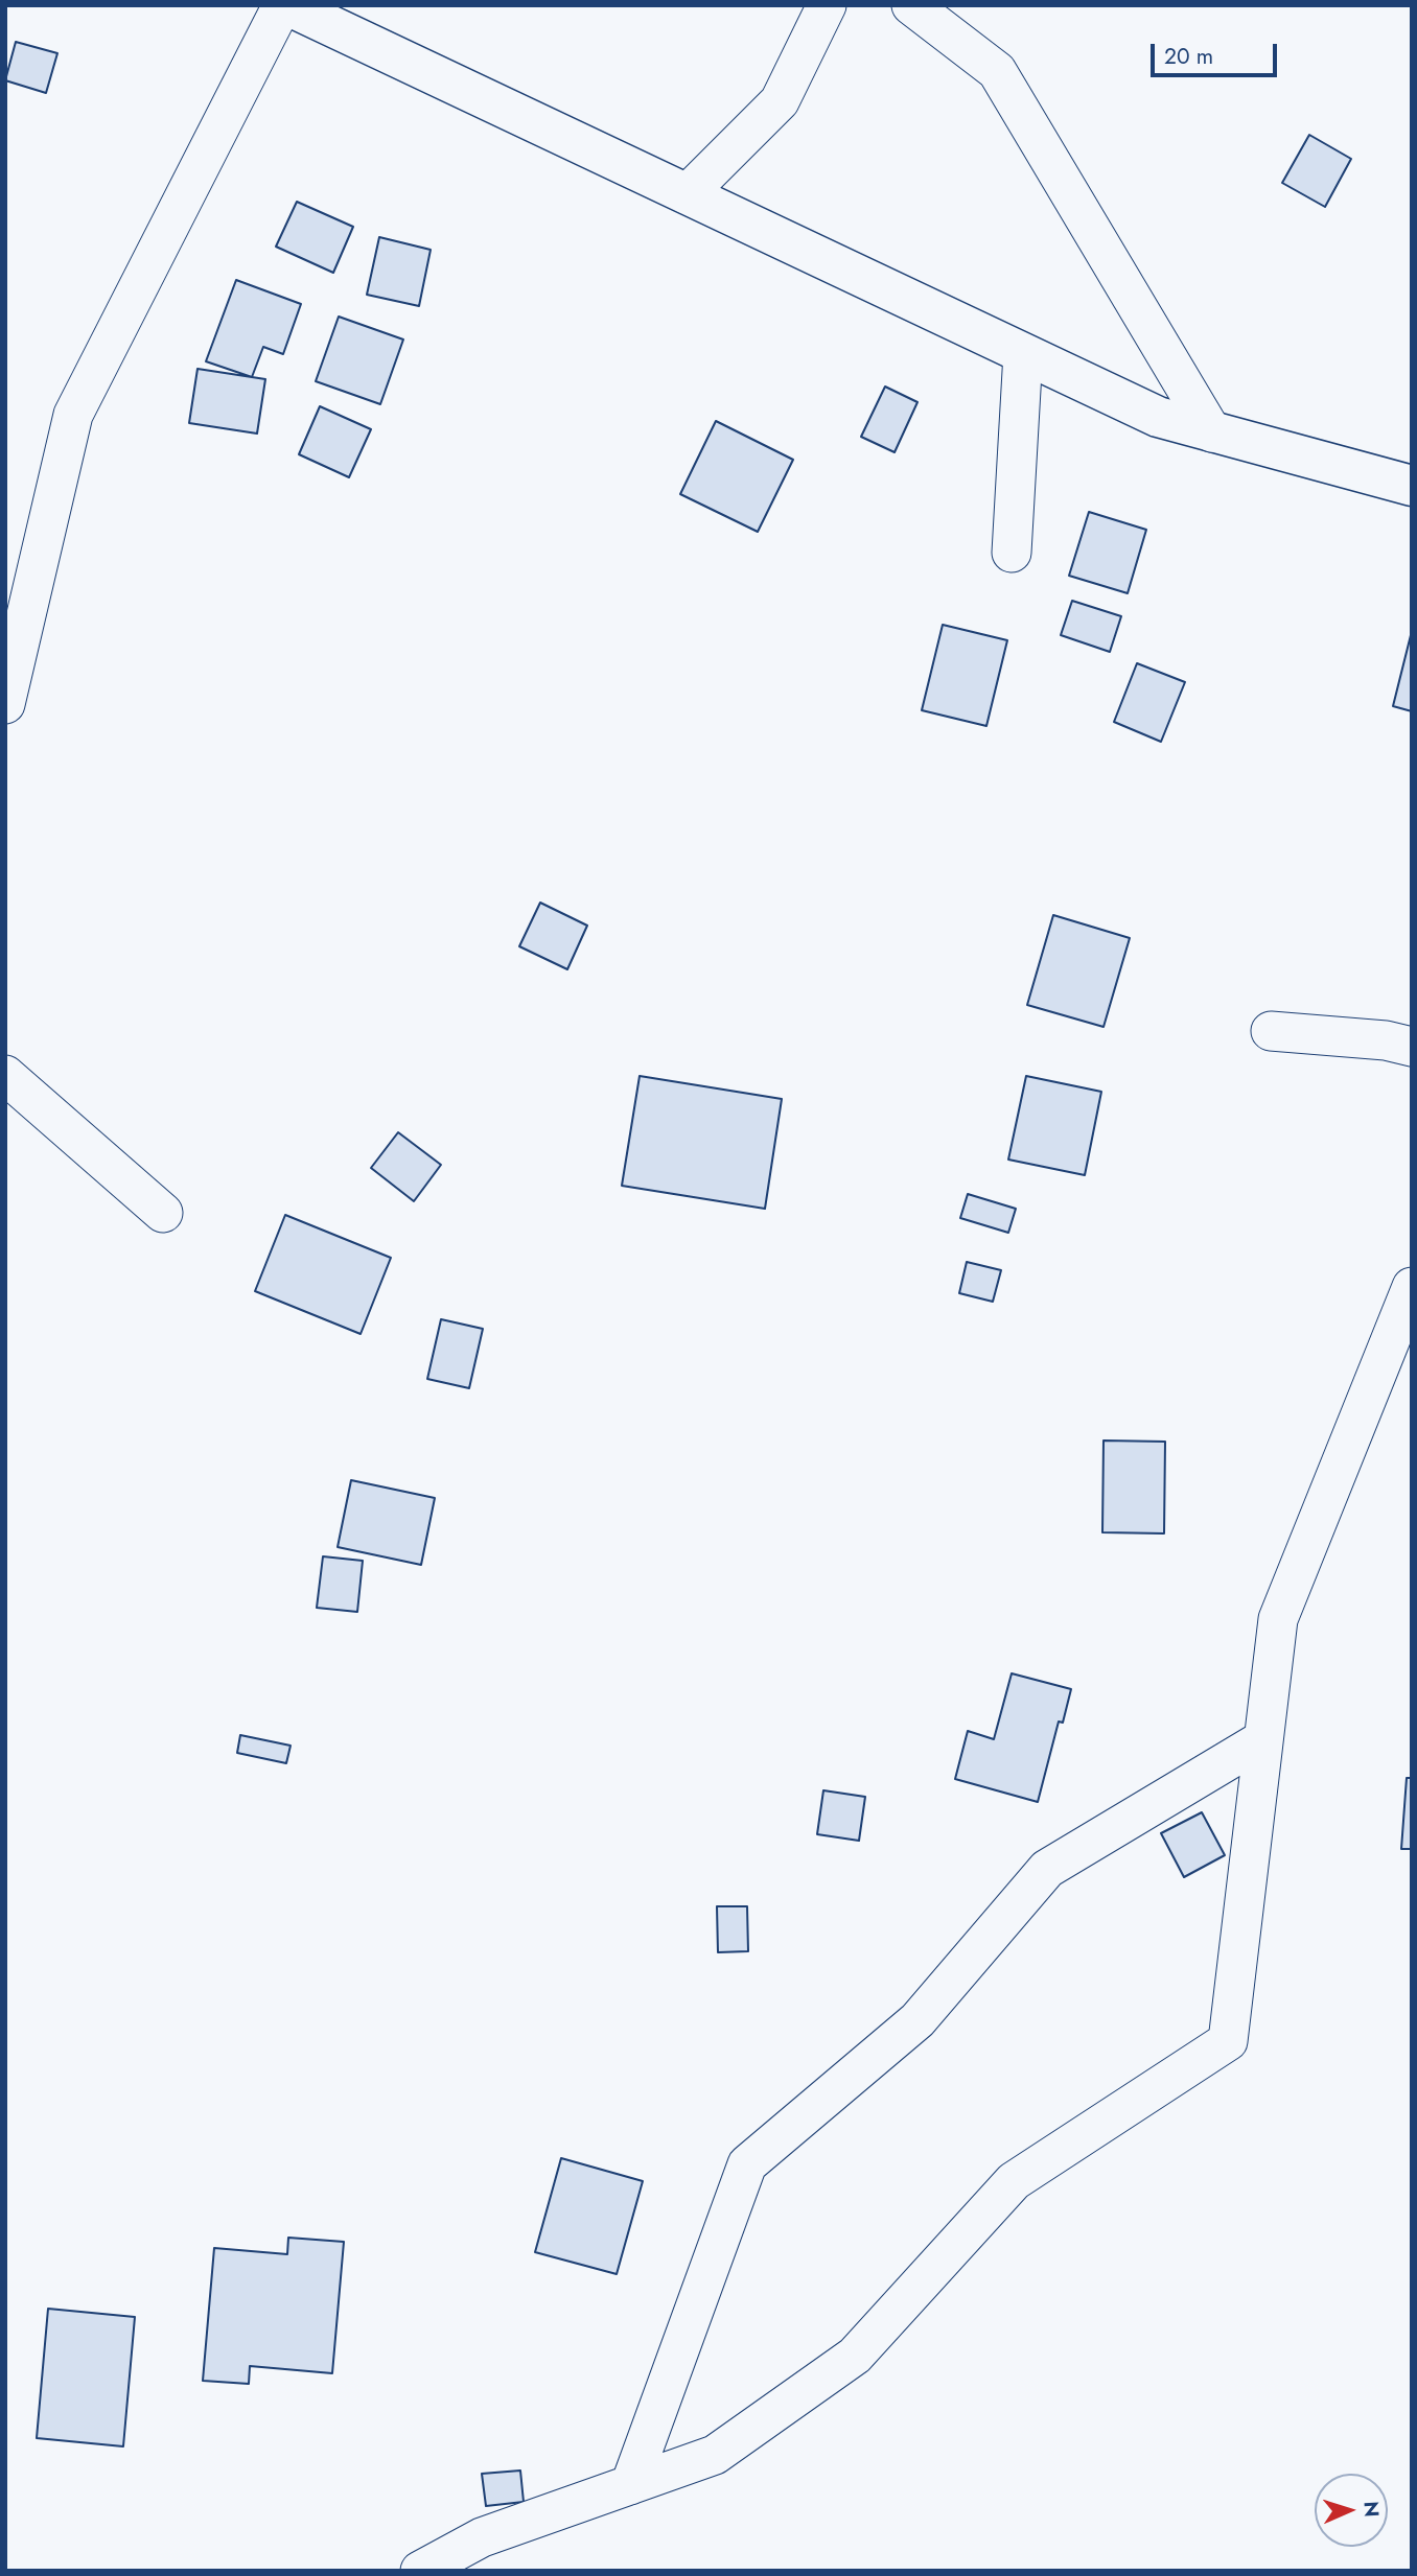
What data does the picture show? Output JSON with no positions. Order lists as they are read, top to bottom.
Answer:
{
  "scale_bar": "20 m",
  "north": "right"
}
